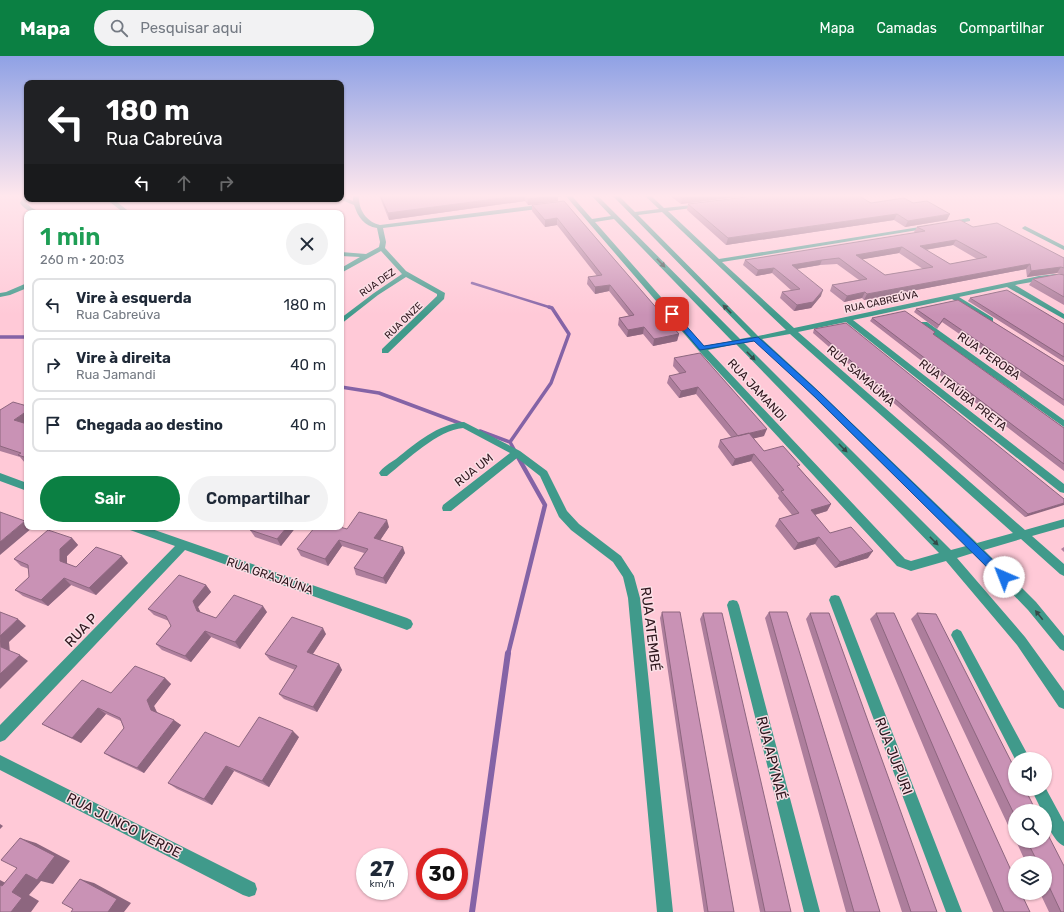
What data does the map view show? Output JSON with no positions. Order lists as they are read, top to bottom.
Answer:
{
  "streets": {
    "street": [
      "RUA DEZ",
      "RUA CABREÚVA",
      "RUA ONZE",
      "RUA PEROBA",
      "RUA SAMAÚMA",
      "RUA JAMANDI",
      "RUA ITAÚBA PRETA",
      "RUA UM",
      "RUA GRAJAÚNA",
      "RUA ATEMBÉ",
      "RUA P",
      "RUA JUPURI",
      "RUA APYNAÉ",
      "RUA JUNCO VERDE"
    ]
  },
  "crossings": [
    ["RUA DEZ", "RUA ONZE"],
    ["RUA CABREÚVA", "RUA PEROBA"],
    ["RUA CABREÚVA", "RUA SAMAÚMA"],
    ["RUA CABREÚVA", "RUA JAMANDI"],
    ["RUA CABREÚVA", "RUA ITAÚBA PRETA"],
    ["RUA UM", "RUA ATEMBÉ"],
    ["RUA GRAJAÚNA", "RUA P"]
  ],
  "page": {
    "header": "Mapa",
    "search": "Pesquisar aqui",
    "nav": ["Mapa", "Camadas", "Compartilhar"],
    "turn": ["180 m", "Rua Cabreúva"],
    "heading": ["1 min", "260 m · 20:03"],
    "list": [
      {
        "name": "Vire à esquerda",
        "note": "Rua Cabreúva",
        "value": "180 m"
      },
      {
        "name": "Vire à direita",
        "note": "Rua Jamandi",
        "value": "40 m"
      },
      {
        "name": "Chegada ao destino",
        "value": "40 m"
      }
    ],
    "buttons": ["Sair", "Compartilhar"],
    "speed": "27 km/h",
    "limit": "30"
  }
}
